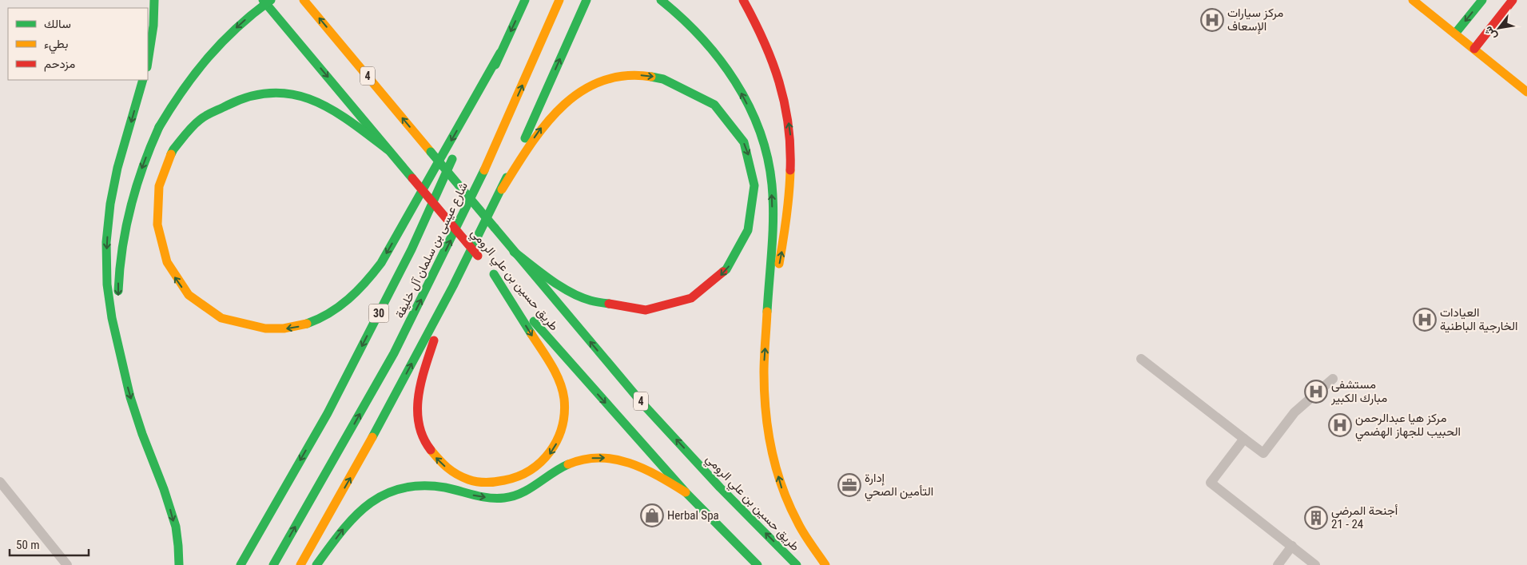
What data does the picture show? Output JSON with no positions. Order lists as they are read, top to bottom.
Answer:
{
  "streets": {
    "main road": [
      "4",
      "شارع عيسى بن سلمان آل خليفة",
      "طريق حسين بن علي الرومي",
      "30"
    ]
  },
  "places": {
    "hospital": [
      "مركز سيارات الإسعاف",
      "العيادات الخارجية الباطنية",
      "مستشفى مبارك الكبير",
      "مركز هيا عبدالرحمن الحبيب للجهاز الهضمي"
    ],
    "office": ["إدارة التأمين الصحي"],
    "shop": ["Herbal Spa"],
    "building": ["أجنحة المرضى 21 - 24"]
  },
  "legend": ["سالك", "بطيء", "مزدحم"],
  "scale_bar": "50 m",
  "north": "bottom left"
}
